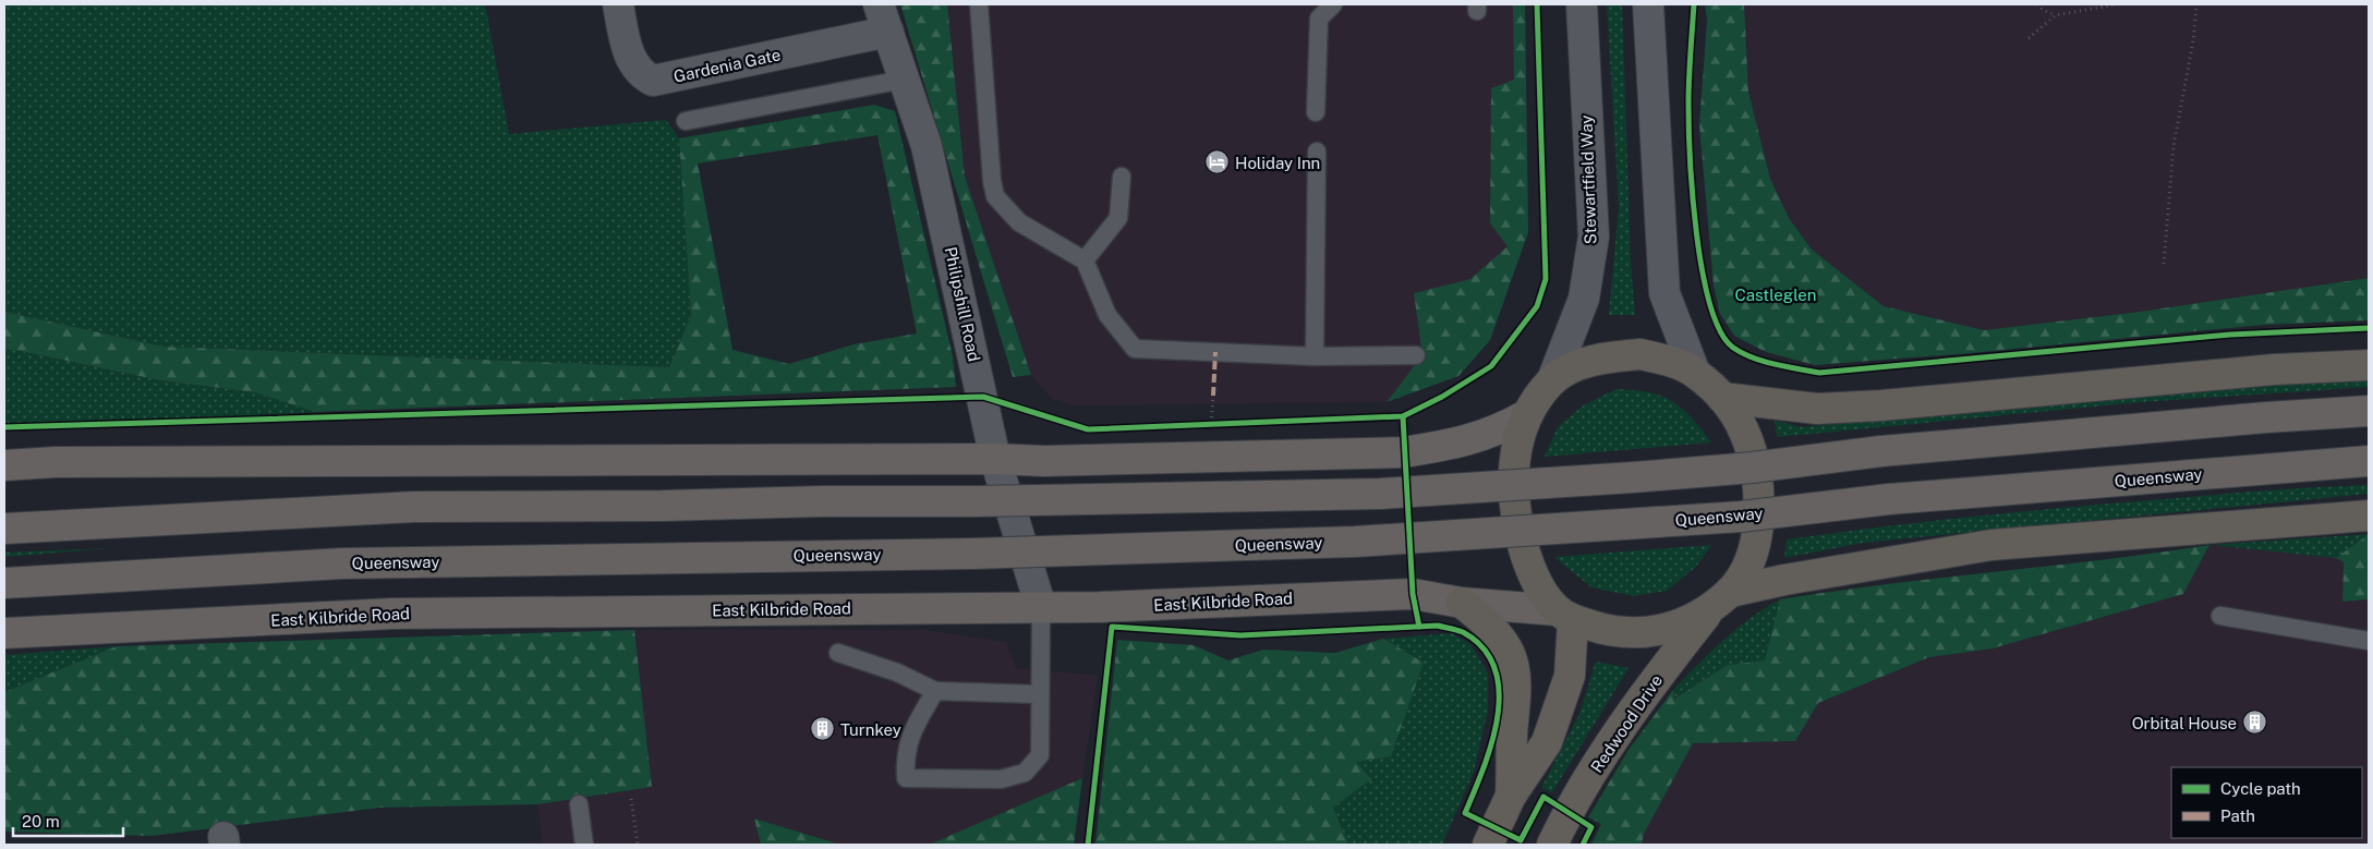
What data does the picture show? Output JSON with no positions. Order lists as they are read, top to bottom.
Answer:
{
  "streets": {
    "highway": ["Redwood Drive"],
    "main road": ["Queensway", "East Kilbride Road"],
    "street": ["Gardenia Gate", "Stewartfield Way", "Philipshill Road"]
  },
  "crossings": [
    ["Gardenia Gate", "Philipshill Road"],
    ["Stewartfield Way", "Redwood Drive"],
    ["Philipshill Road", "East Kilbride Road"]
  ],
  "parks": ["Castleglen"],
  "places": {
    "hotel": ["Holiday Inn"],
    "building": ["Orbital House", "Turnkey"]
  },
  "legend": ["Cycle path", "Path"],
  "scale_bar": "20 m"
}
